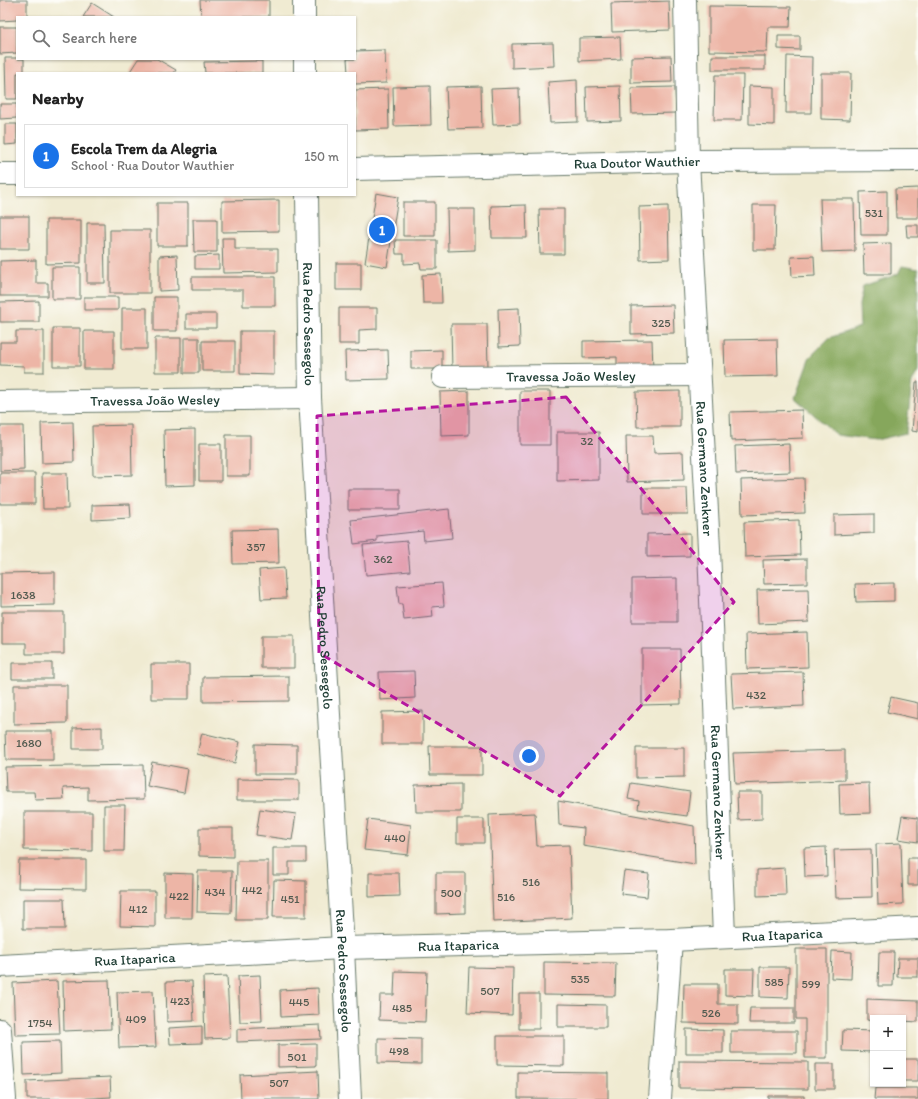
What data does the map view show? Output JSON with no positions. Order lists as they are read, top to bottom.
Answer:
{
  "streets": {
    "street": [
      "Rua Doutor Wauthier",
      "Rua Pedro Sessegolo",
      "Travessa João Wesley",
      "Rua Germano Zenkner",
      "Rua Itaparica"
    ]
  },
  "crossings": [
    ["Rua Doutor Wauthier", "Rua Germano Zenkner"],
    ["Rua Pedro Sessegolo", "Travessa João Wesley"],
    ["Rua Pedro Sessegolo", "Rua Itaparica"],
    ["Travessa João Wesley", "Rua Germano Zenkner"],
    ["Rua Germano Zenkner", "Rua Itaparica"]
  ],
  "house_numbers": [
    "531",
    "325",
    "32",
    "357",
    "362",
    "1638",
    "432",
    "1680",
    "440",
    "516",
    "442",
    "434",
    "500",
    "422",
    "516",
    "451",
    "412",
    "535",
    "585",
    "599",
    "507",
    "423",
    "445",
    "485",
    "526",
    "409",
    "1754",
    "498",
    "501",
    "507"
  ],
  "page": {
    "search": "Search here",
    "heading": "Nearby",
    "list": [
      {
        "mark": "1",
        "name": "Escola Trem da Alegria",
        "note": "School · Rua Doutor Wauthier",
        "value": "150 m"
      }
    ],
    "pins": "1",
    "map_buttons": ["+", "−"]
  }
}
